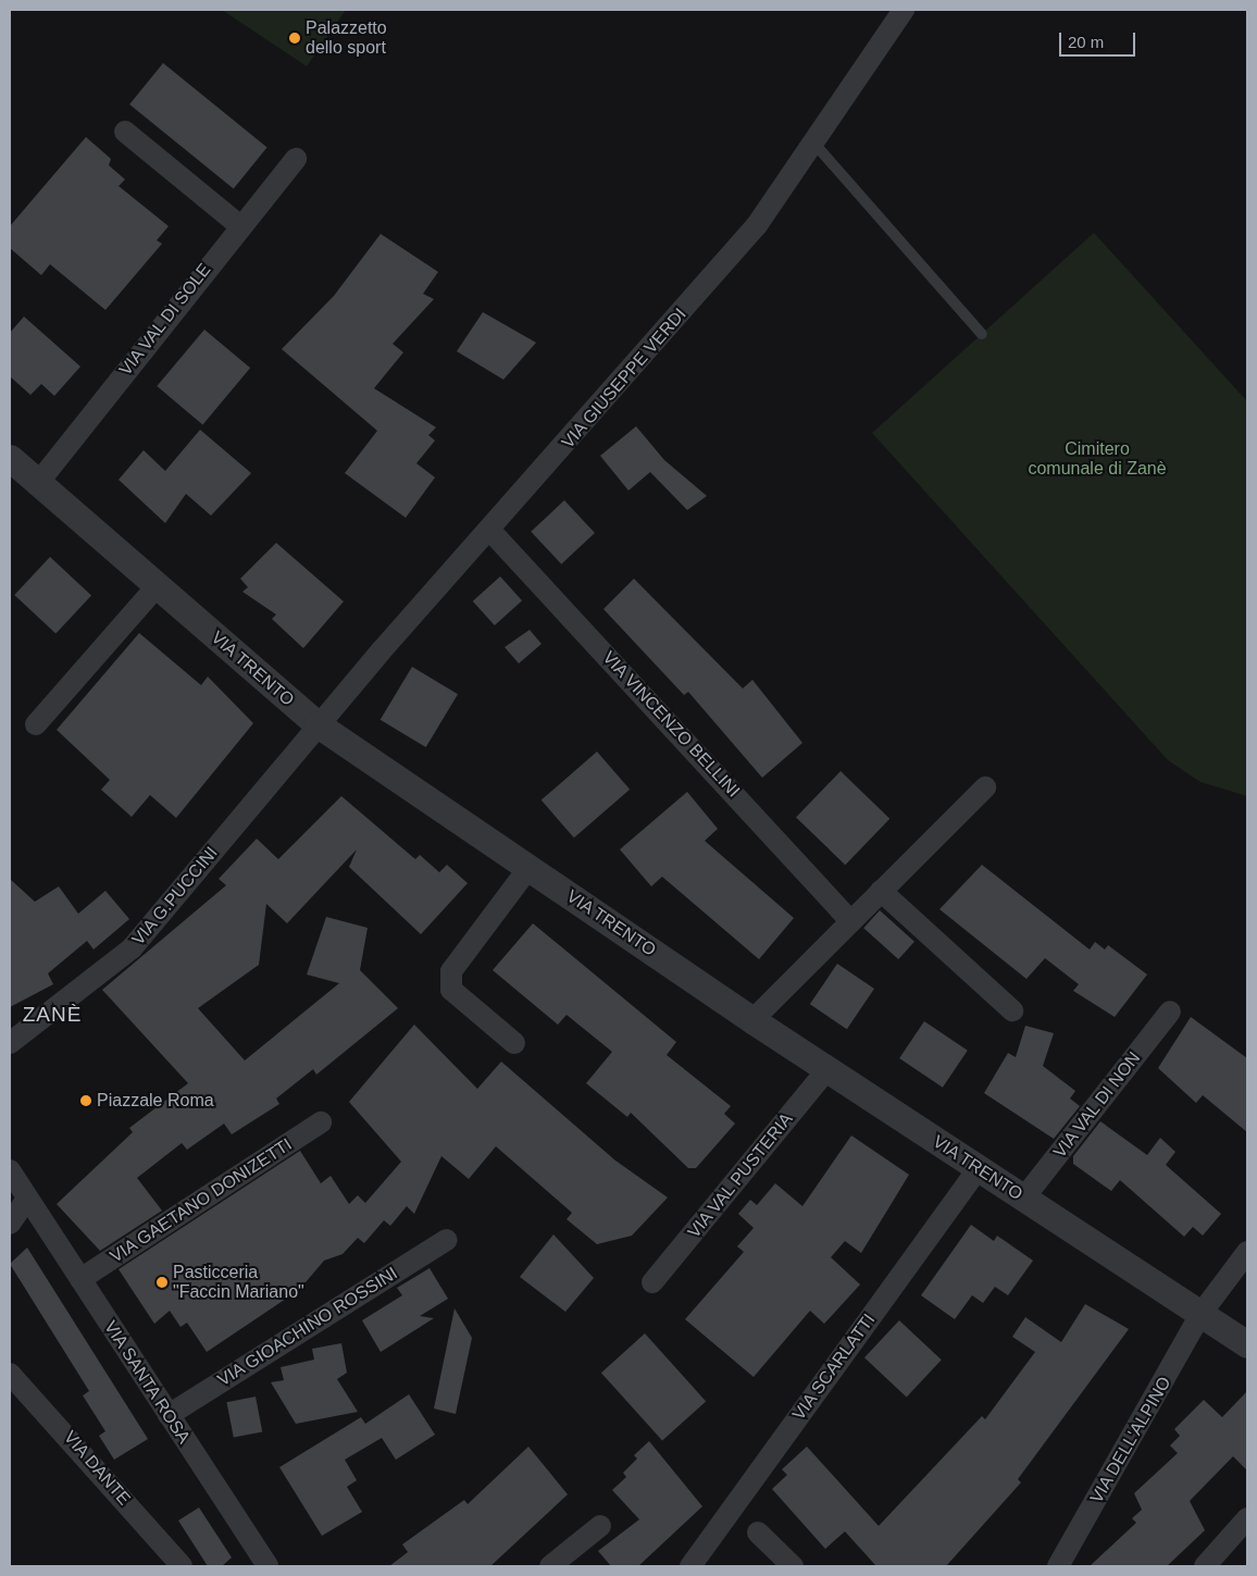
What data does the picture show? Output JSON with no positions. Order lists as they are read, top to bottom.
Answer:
{
  "streets": {
    "street": [
      "VIA VAL DI SOLE",
      "VIA GIUSEPPE VERDI",
      "VIA TRENTO",
      "VIA VINCENZO BELLINI",
      "VIA G.PUCCINI",
      "VIA VAL DI NON",
      "VIA VAL PUSTERIA",
      "VIA GAETANO DONIZETTI",
      "VIA GIOACHINO ROSSINI",
      "VIA SCARLATTI",
      "VIA SANTA ROSA",
      "VIA DELL'ALPINO",
      "VIA DANTE"
    ]
  },
  "crossings": [
    ["VIA VAL DI SOLE", "VIA TRENTO"],
    ["VIA GIUSEPPE VERDI", "VIA TRENTO"],
    ["VIA GIUSEPPE VERDI", "VIA VINCENZO BELLINI"],
    ["VIA GIUSEPPE VERDI", "VIA G.PUCCINI"],
    ["VIA TRENTO", "VIA G.PUCCINI"],
    ["VIA TRENTO", "VIA VAL DI NON"],
    ["VIA TRENTO", "VIA VAL PUSTERIA"],
    ["VIA TRENTO", "VIA SCARLATTI"],
    ["VIA TRENTO", "VIA DELL'ALPINO"],
    ["VIA GAETANO DONIZETTI", "VIA SANTA ROSA"],
    ["VIA GIOACHINO ROSSINI", "VIA SANTA ROSA"]
  ],
  "districts": ["ZANÈ"],
  "parks": ["Cimitero comunale di Zanè"],
  "places": ["Palazzetto dello sport", "Piazzale Roma", "Pasticceria \"Faccin Mariano\""],
  "scale_bar": "20 m"
}
